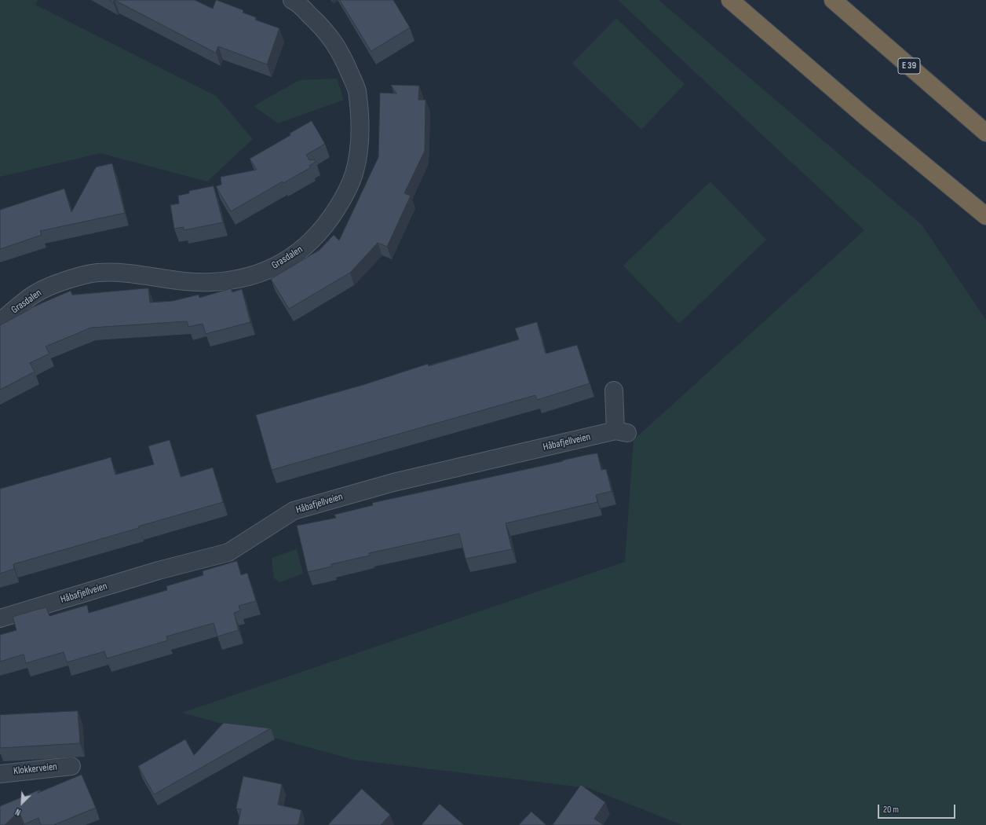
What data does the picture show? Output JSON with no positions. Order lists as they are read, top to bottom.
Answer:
{
  "streets": {
    "highway": ["E 39"],
    "street": ["Grasdalen", "Håbafjellveien", "Klokkerveien"]
  },
  "scale_bar": "20 m",
  "north": "bottom left"
}
